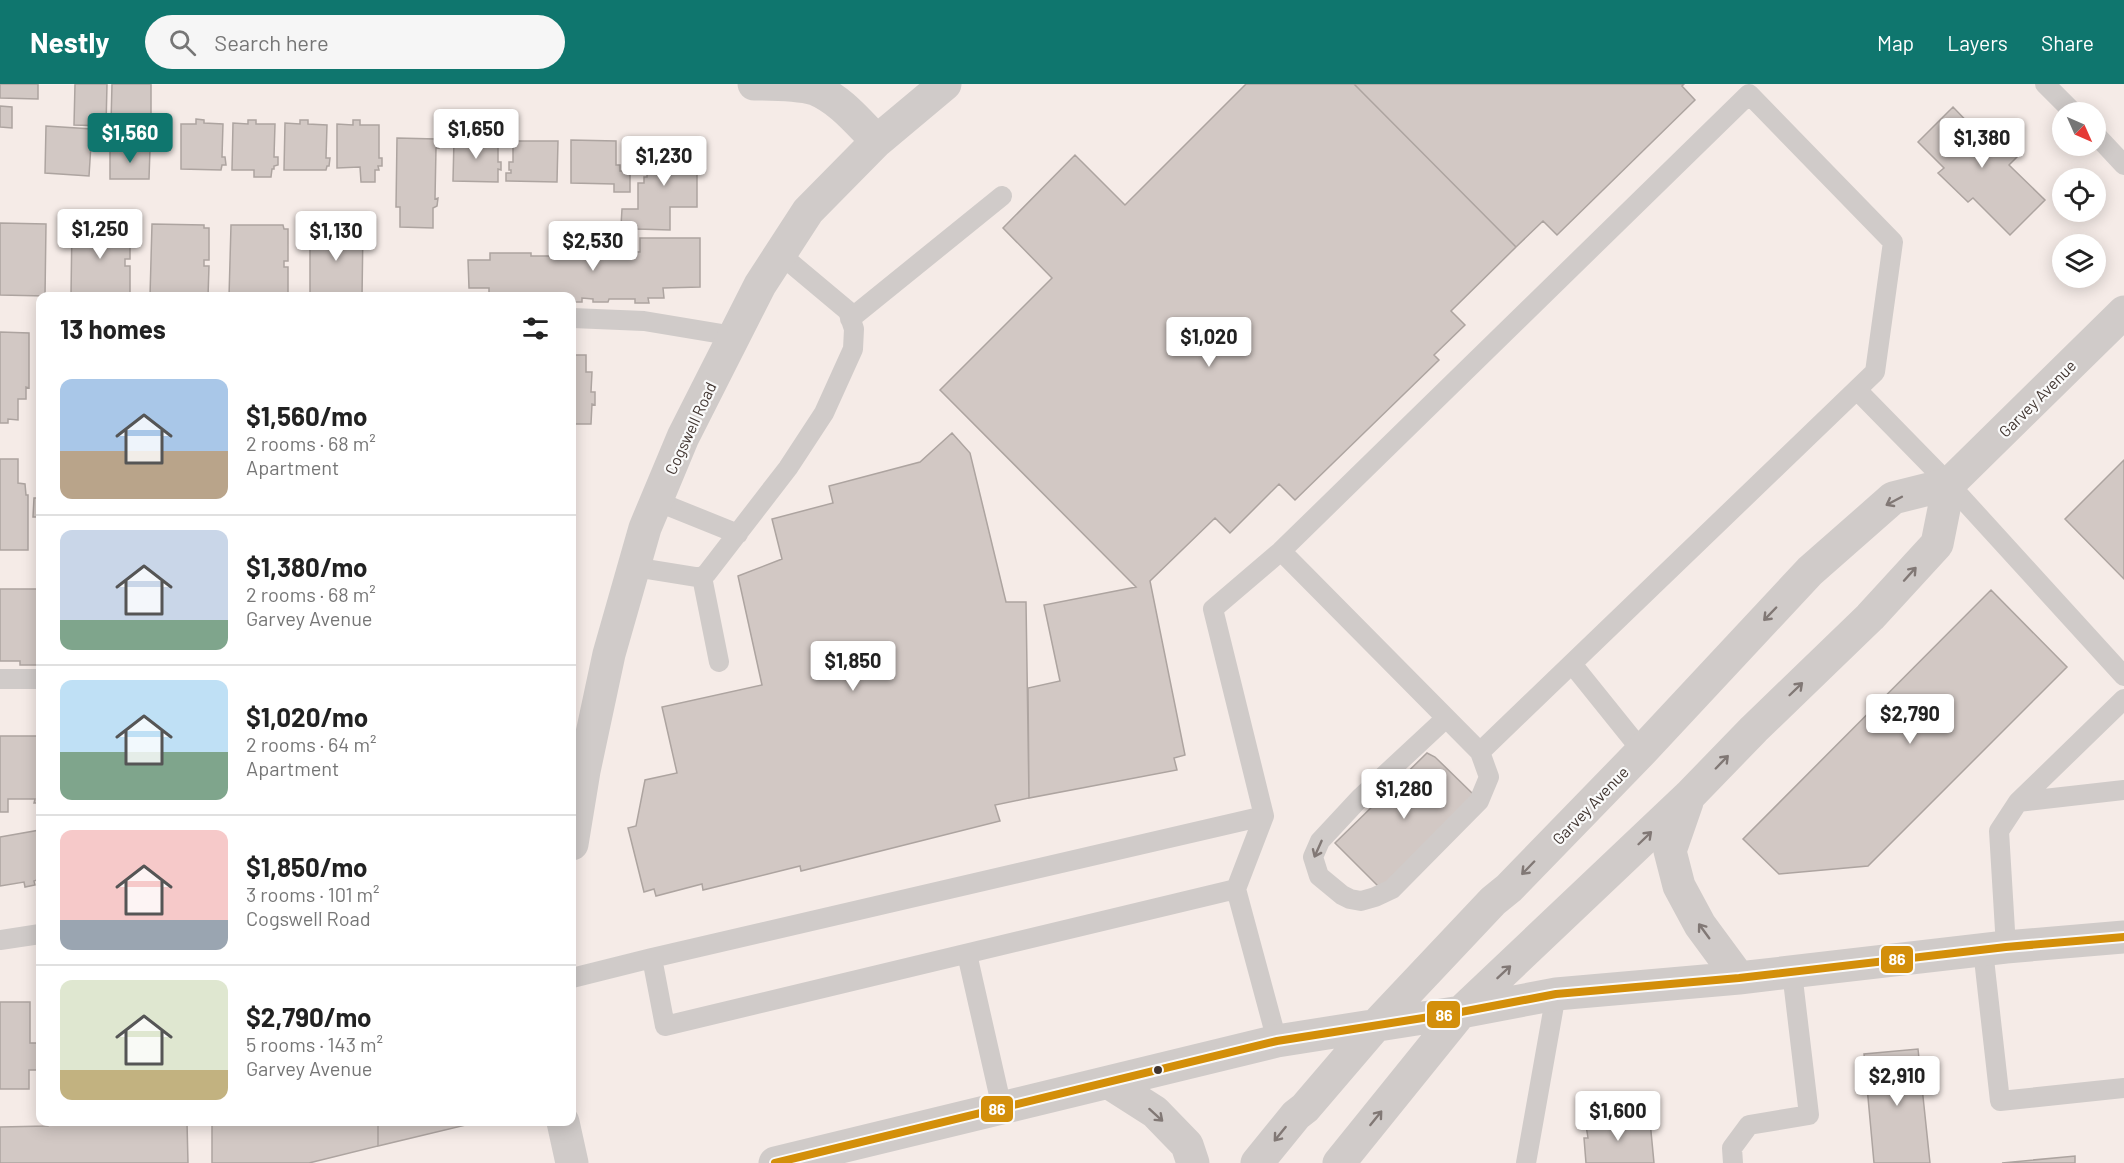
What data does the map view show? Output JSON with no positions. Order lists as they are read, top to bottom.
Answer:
{
  "streets": {
    "main road": ["Garvey Avenue", "Cogswell Road"]
  },
  "lines": ["transit line 86"],
  "north": "bottom right",
  "page": {
    "header": "Nestly",
    "search": "Search here",
    "nav": ["Map", "Layers", "Share"],
    "price": [
      "$1,650",
      "$1,560",
      "$1,380",
      "$1,230",
      "$1,250",
      "$1,130",
      "$2,530",
      "$1,020",
      "$1,850",
      "$2,790",
      "$1,280",
      "$2,910",
      "$1,600"
    ],
    "heading": "13 homes",
    "list": [
      {
        "name": "$1,560/mo",
        "note": "2 rooms · 68 m² · Apartment"
      },
      {
        "name": "$1,380/mo",
        "note": "2 rooms · 68 m² · Garvey Avenue"
      },
      {
        "name": "$1,020/mo",
        "note": "2 rooms · 64 m² · Apartment"
      },
      {
        "name": "$1,850/mo",
        "note": "3 rooms · 101 m² · Cogswell Road"
      },
      {
        "name": "$2,790/mo",
        "note": "5 rooms · 143 m² · Garvey Avenue"
      }
    ]
  }
}
